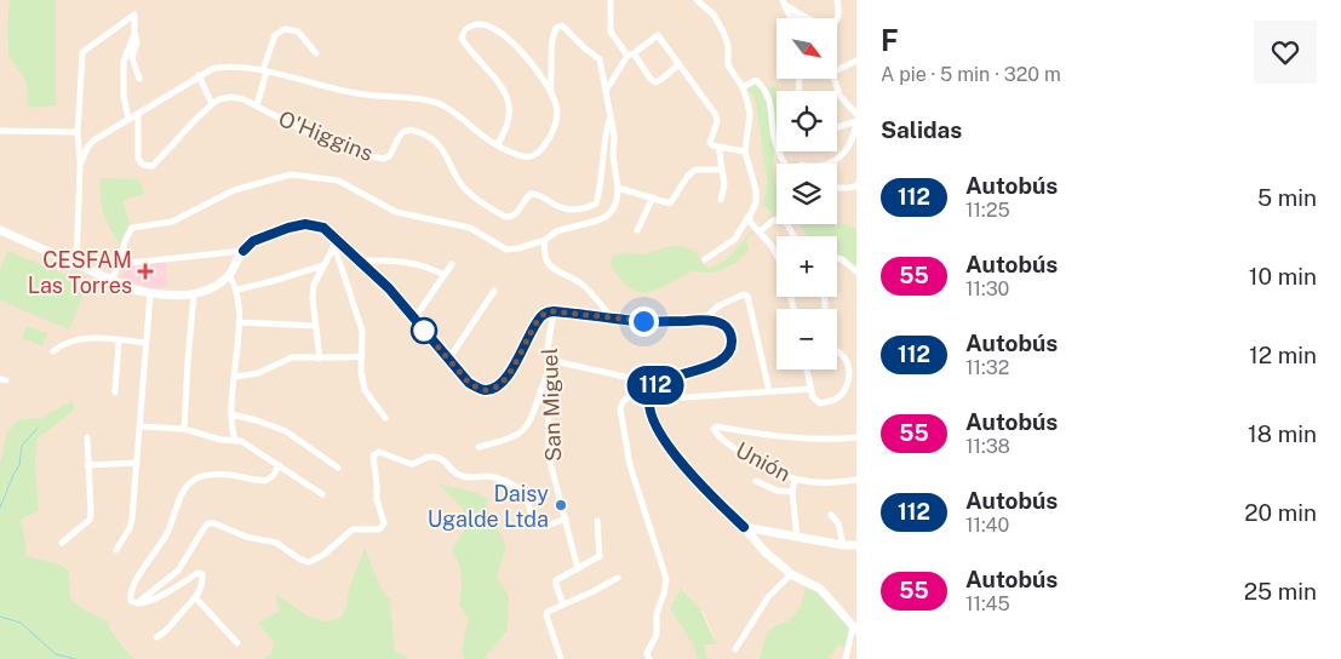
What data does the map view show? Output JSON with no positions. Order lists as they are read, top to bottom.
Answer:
{
  "streets": {
    "street": ["O'Higgins", "San Miguel", "Unión"]
  },
  "places": {
    "health": ["CESFAM Las Torres"],
    "other": ["Daisy Ugalde Ltda"]
  },
  "lines": ["bus line 112"],
  "north": "bottom right",
  "page": {
    "on_map": "112",
    "heading": [
      ["F", "A pie · 5 min · 320 m"],
      "Salidas"
    ],
    "map_buttons": ["+", "−"],
    "list": [
      {
        "mark": "112",
        "name": "Autobús",
        "note": "11:25",
        "value": "5 min"
      },
      {
        "mark": "55",
        "name": "Autobús",
        "note": "11:30",
        "value": "10 min"
      },
      {
        "mark": "112",
        "name": "Autobús",
        "note": "11:32",
        "value": "12 min"
      },
      {
        "mark": "55",
        "name": "Autobús",
        "note": "11:38",
        "value": "18 min"
      },
      {
        "mark": "112",
        "name": "Autobús",
        "note": "11:40",
        "value": "20 min"
      },
      {
        "mark": "55",
        "name": "Autobús",
        "note": "11:45",
        "value": "25 min"
      }
    ]
  }
}
